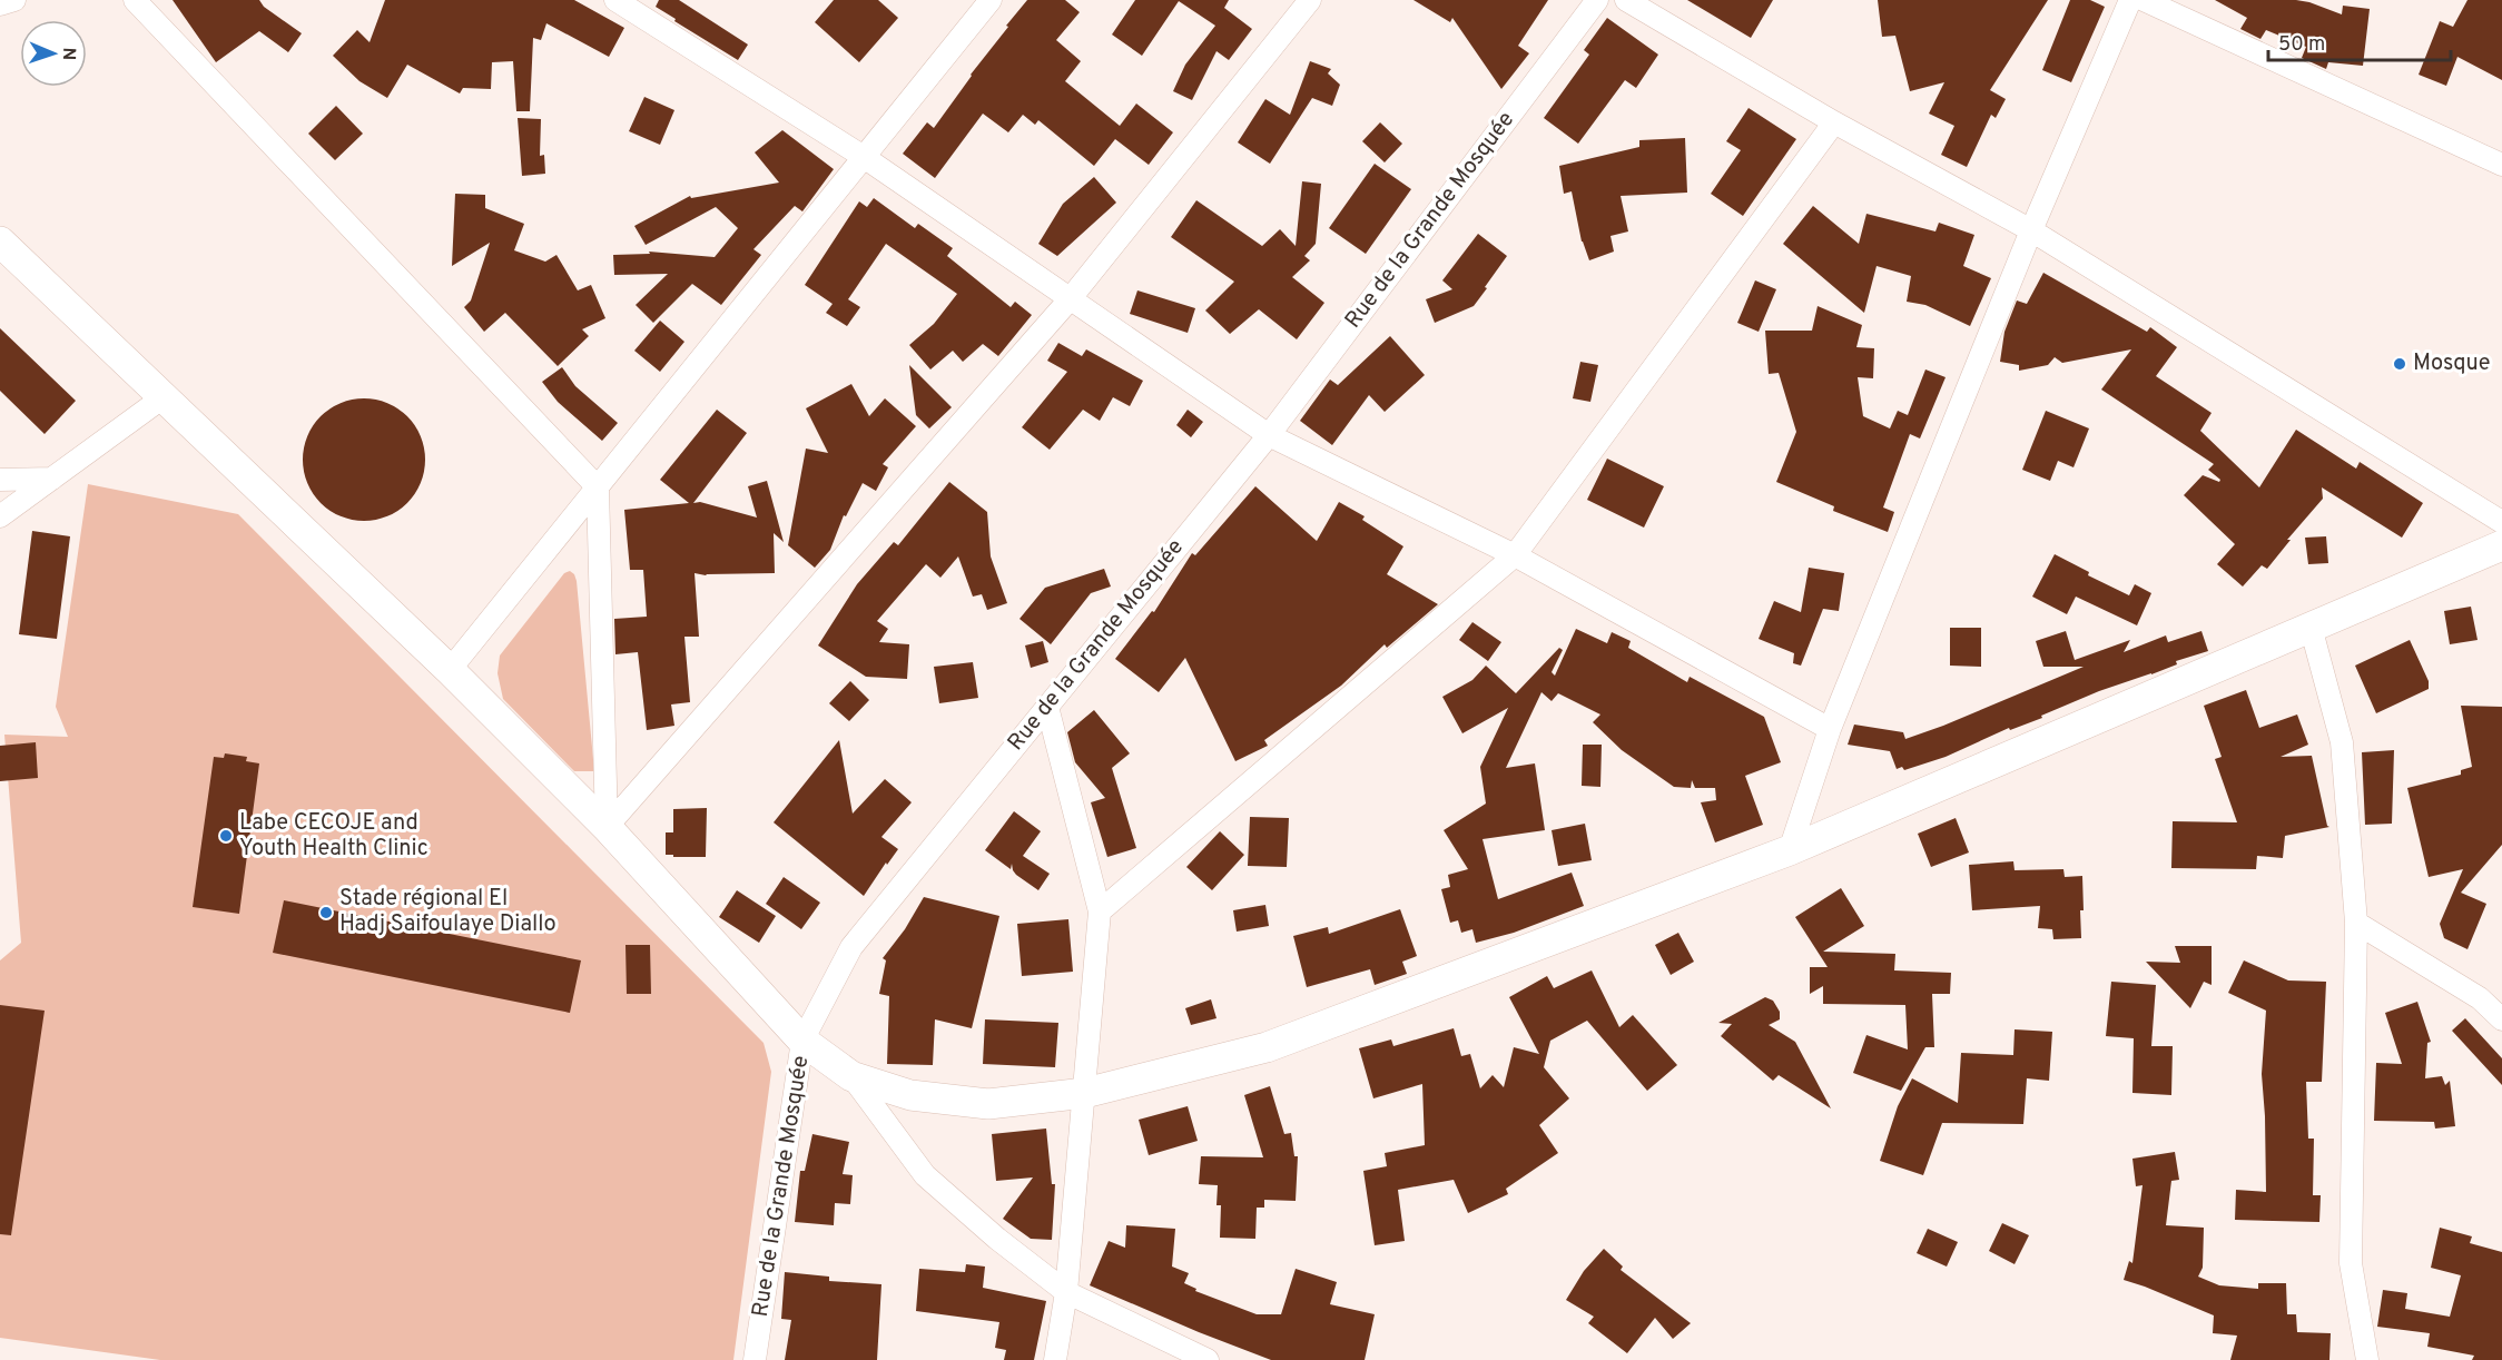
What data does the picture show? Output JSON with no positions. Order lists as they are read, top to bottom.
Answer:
{
  "streets": {
    "street": ["Rue de la Grande Mosquée"]
  },
  "places": ["Mosque", "Labe CECOJE and Youth Health Clinic", "Stade régional El Hadj Saifoulaye Diallo"],
  "scale_bar": "50 m",
  "north": "right"
}
